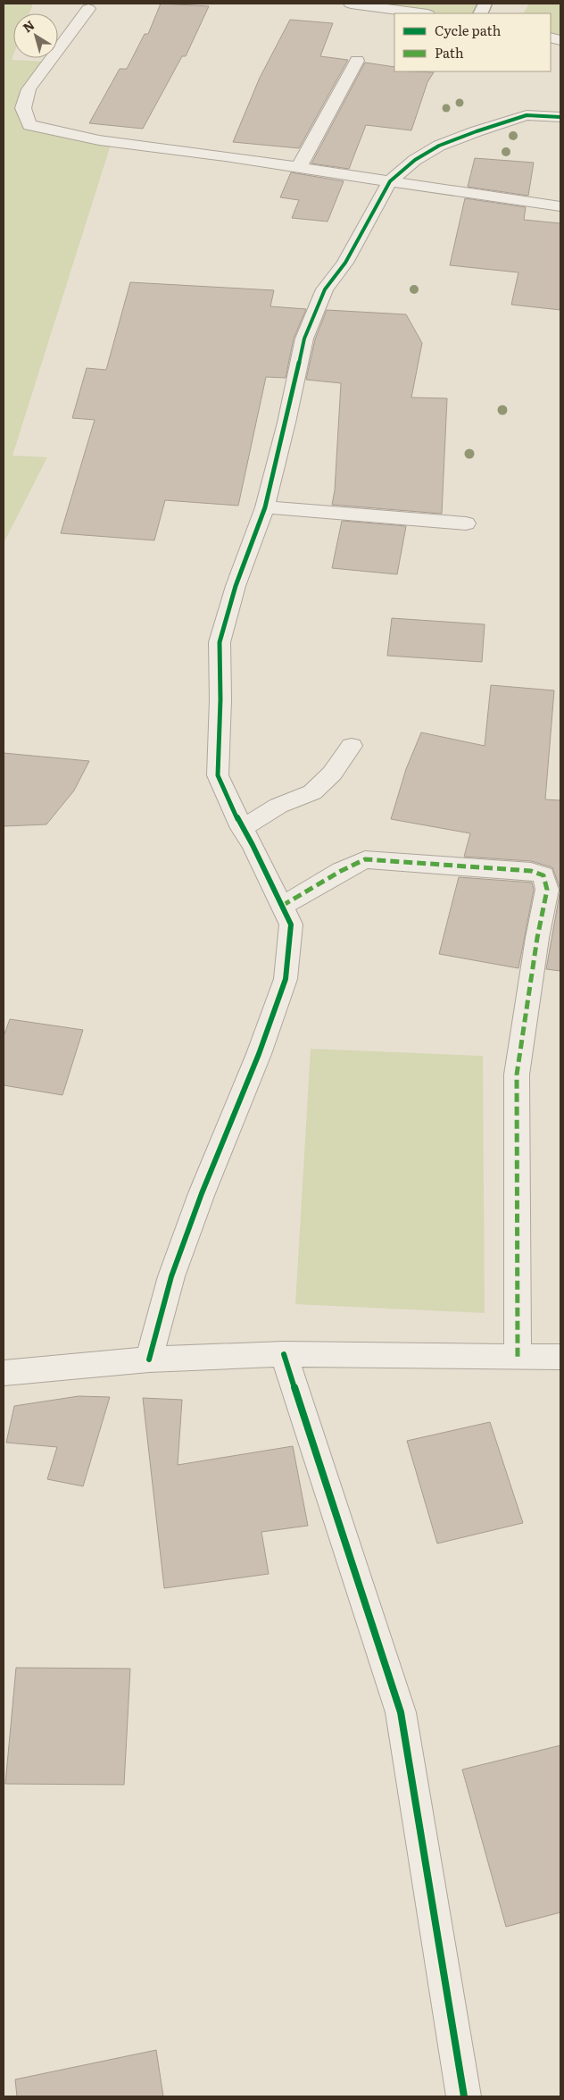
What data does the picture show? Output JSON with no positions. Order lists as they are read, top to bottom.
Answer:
{
  "legend": ["Cycle path", "Path"],
  "north": "top left"
}
